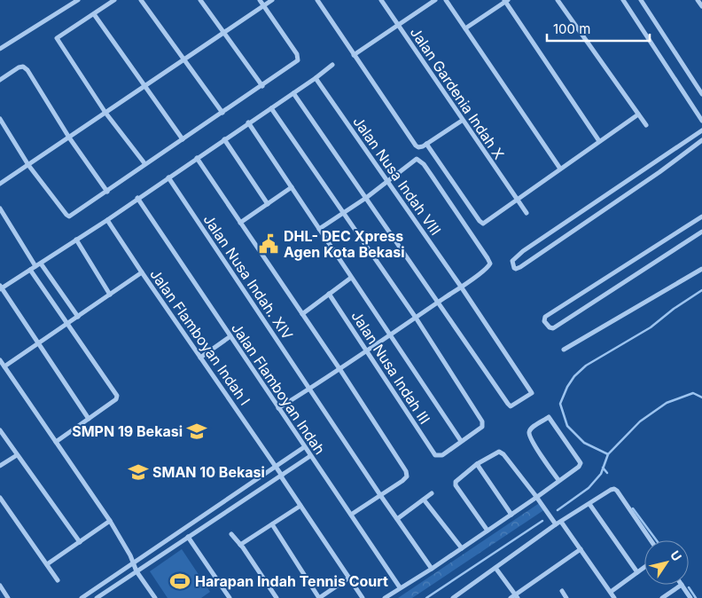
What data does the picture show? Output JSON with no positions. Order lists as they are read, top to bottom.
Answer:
{
  "streets": {
    "street": [
      "Jalan Gardenia Indah X",
      "Jalan Nusa Indah VIII",
      "Jalan Nusa Indah. XIV",
      "Jalan Flamboyan Indah I",
      "Jalan Nusa Indah III",
      "Jalan Flamboyan Indah"
    ]
  },
  "places": {
    "public building": ["DHL- DEC Xpress Agen Kota Bekasi"],
    "school or university": ["SMPN 19 Bekasi", "SMAN 10 Bekasi"],
    "sports": ["Harapan Indah Tennis Court"]
  },
  "scale_bar": "100 m",
  "north": "top right"
}
